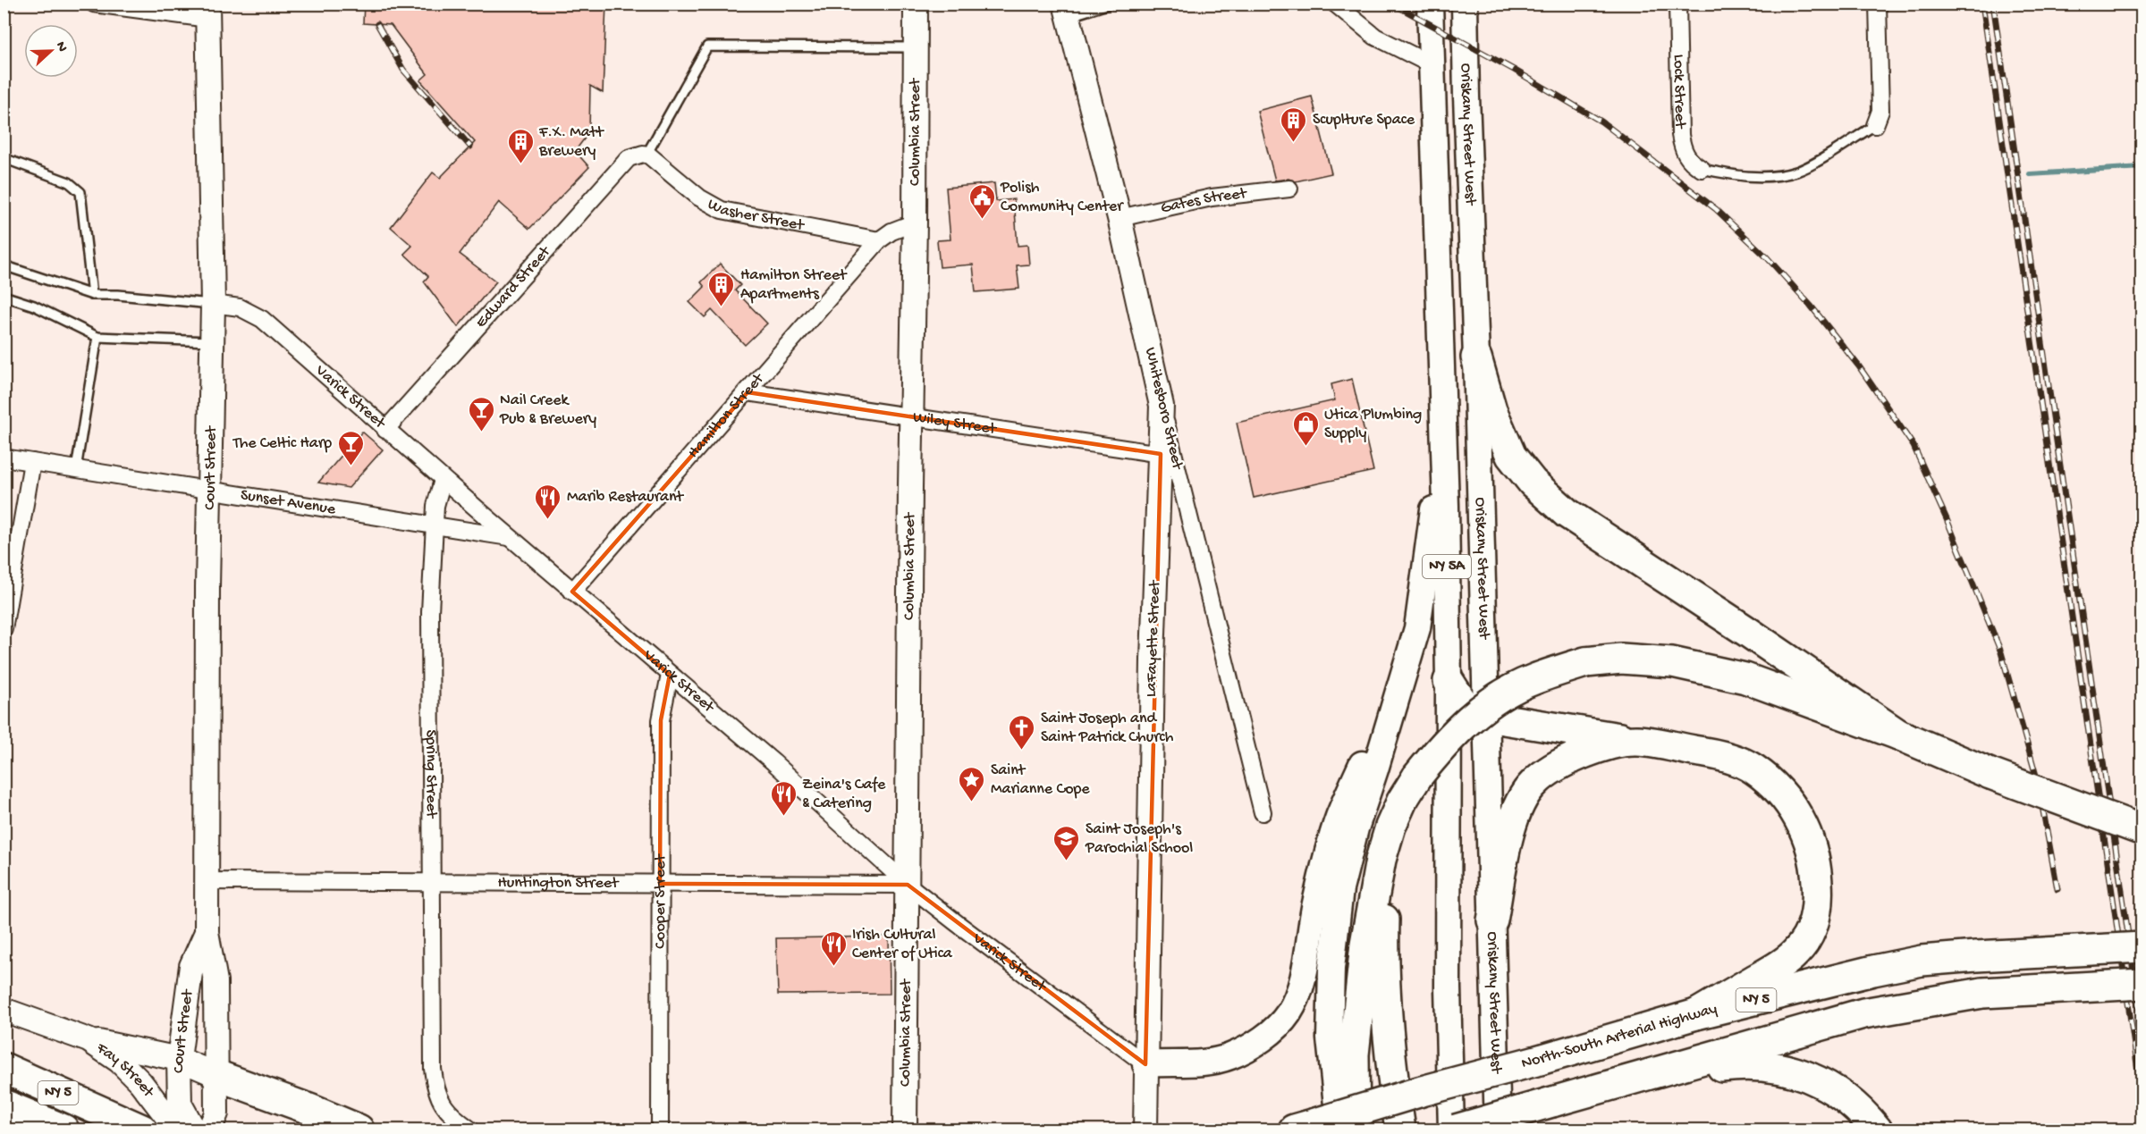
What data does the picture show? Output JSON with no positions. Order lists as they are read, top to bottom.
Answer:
{
  "streets": {
    "highway": ["NY 5", "North-South Arterial Highway"],
    "main road": ["Oriskany Street West", "NY 5A"],
    "street": [
      "Lock Street",
      "Columbia Street",
      "Gates Street",
      "Washer Street",
      "Edward Street",
      "Varick Street",
      "Whitesboro Street",
      "Hamilton Street",
      "Wiley Street",
      "Court Street",
      "Sunset Avenue",
      "LaFayette Street",
      "Spring Street",
      "Huntington Street",
      "Cooper Street",
      "Fay Street"
    ]
  },
  "crossings": [
    ["Columbia Street", "Varick Street"],
    ["Columbia Street", "Wiley Street"],
    ["Columbia Street", "Huntington Street"],
    ["Gates Street", "Whitesboro Street"],
    ["Washer Street", "Edward Street"],
    ["Washer Street", "Hamilton Street"],
    ["Edward Street", "Varick Street"],
    ["Varick Street", "Hamilton Street"],
    ["Varick Street", "Court Street"],
    ["Varick Street", "Sunset Avenue"],
    ["Varick Street", "LaFayette Street"],
    ["Varick Street", "Spring Street"],
    ["Varick Street", "Huntington Street"],
    ["Varick Street", "Cooper Street"],
    ["Whitesboro Street", "LaFayette Street"],
    ["Hamilton Street", "Wiley Street"],
    ["Wiley Street", "LaFayette Street"],
    ["Court Street", "Sunset Avenue"],
    ["Court Street", "Huntington Street"],
    ["Court Street", "Fay Street"],
    ["Sunset Avenue", "Spring Street"],
    ["Spring Street", "Huntington Street"],
    ["Huntington Street", "Cooper Street"]
  ],
  "places": {
    "building": ["Scuplture Space", "F.X. Matt Brewery", "Hamilton Street Apartments"],
    "public building": ["Polish Community Center"],
    "bar": ["Nail Creek Pub & Brewery", "The Celtic Harp"],
    "shop": ["Utica Plumbing Supply"],
    "restaurant": ["Marib Restaurant", "Zeina's Cafe & Catering", "Irish Cultural Center of Utica"],
    "church": ["Saint Joseph and Saint Patrick Church"],
    "place": ["Saint Marianne Cope"],
    "school or university": ["Saint Joseph's Parochial School"]
  },
  "north": "right"
}
